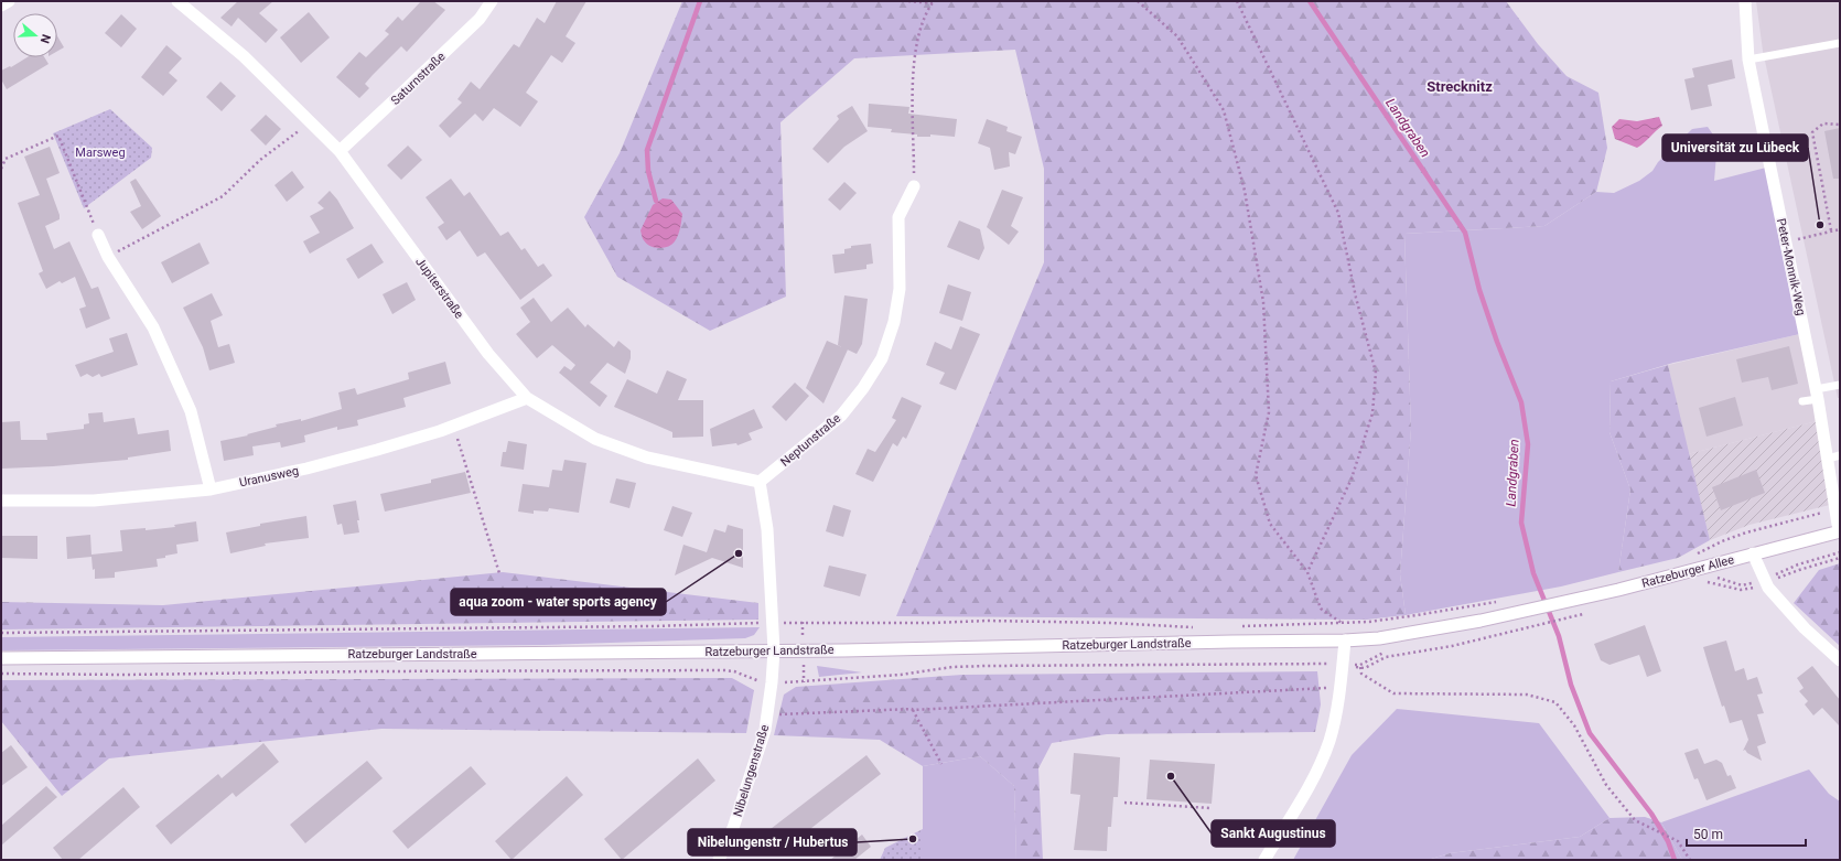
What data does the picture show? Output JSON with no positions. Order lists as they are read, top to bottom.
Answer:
{
  "streets": {
    "street": [
      "Saturnstraße",
      "Peter-Monnik-Weg",
      "Jupiterstraße",
      "Neptunstraße",
      "Uranusweg",
      "Ratzeburger Allee",
      "Ratzeburger Landstraße",
      "Nibelungenstraße"
    ]
  },
  "crossings": [
    ["Saturnstraße", "Jupiterstraße"],
    ["Peter-Monnik-Weg", "Ratzeburger Allee"],
    ["Jupiterstraße", "Neptunstraße"],
    ["Jupiterstraße", "Uranusweg"],
    ["Ratzeburger Allee", "Ratzeburger Landstraße"],
    ["Ratzeburger Landstraße", "Nibelungenstraße"]
  ],
  "districts": ["Strecknitz"],
  "water": ["Landgraben"],
  "parks": ["Marsweg"],
  "places": [
    "Universität zu Lübeck",
    "aqua zoom - water sports agency",
    "Sankt Augustinus",
    "Nibelungenstr / Hubertus"
  ],
  "scale_bar": "50 m",
  "north": "right"
}
